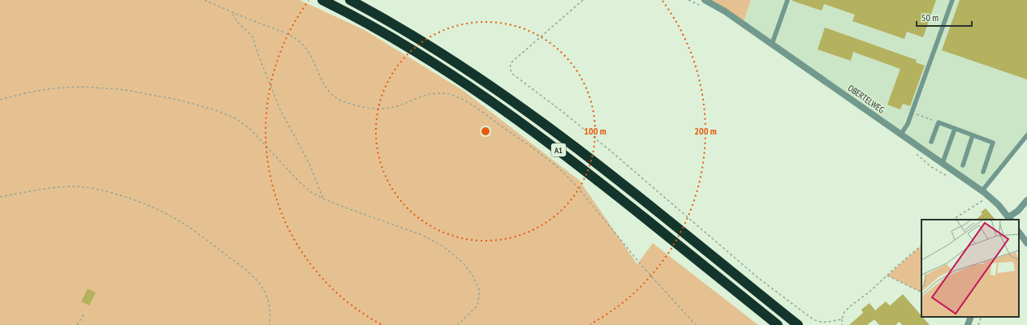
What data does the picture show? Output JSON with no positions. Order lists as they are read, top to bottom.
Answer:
{
  "streets": {
    "highway": ["A1"],
    "street": ["OBERTELWEG"]
  },
  "scale_bar": "50 m",
  "rings": ["100 m", "200 m"]
}
